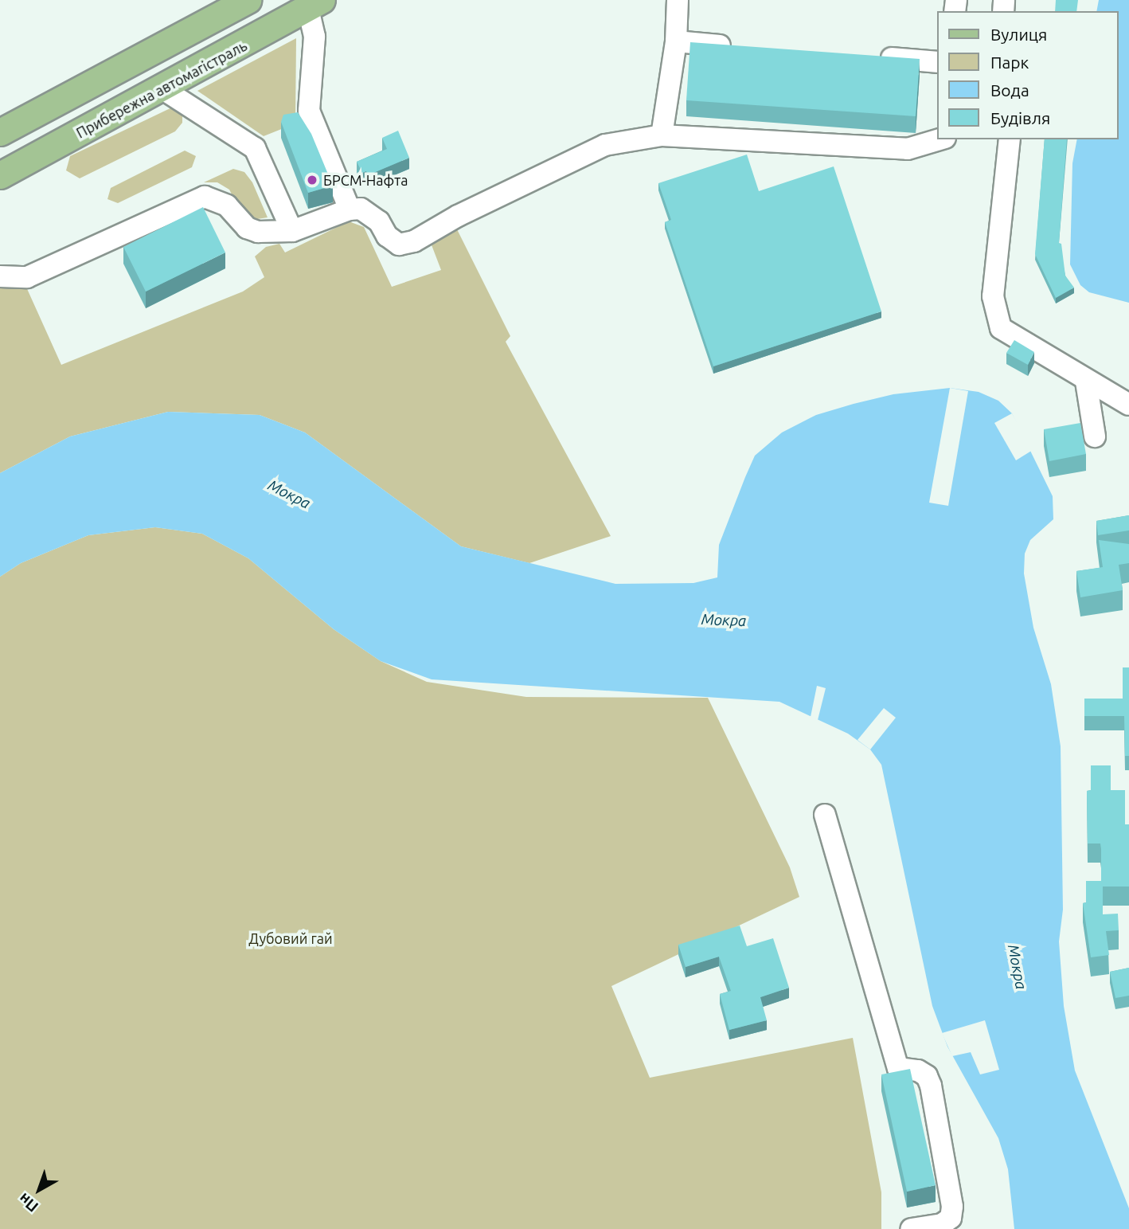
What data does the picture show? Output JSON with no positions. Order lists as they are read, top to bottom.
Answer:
{
  "streets": {
    "main road": ["Прибережна автомагістраль"]
  },
  "water": ["Мокра"],
  "parks": ["Дубовий гай"],
  "places": ["БРСМ-Нафта"],
  "legend": [
    "Вулиця",
    "Парк",
    "Вода",
    "Будівля"
  ],
  "north": "bottom left"
}
